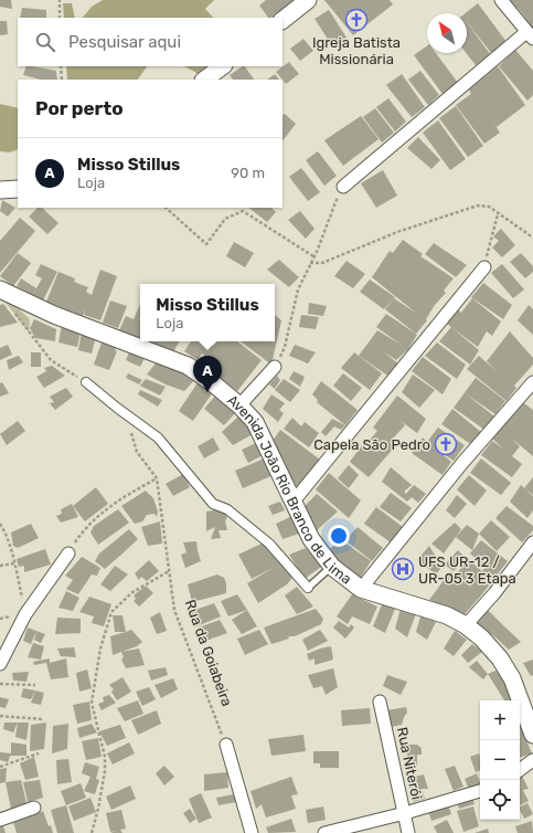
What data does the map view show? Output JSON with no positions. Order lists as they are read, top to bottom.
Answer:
{
  "streets": {
    "main road": ["Avenida João Rio Branco de Lima"],
    "street": ["Rua Niterói"],
    "path": ["Rua da Goiabeira"]
  },
  "places": {
    "church": ["Igreja Batista Missionária", "Capela São Pedro"],
    "hospital": ["UFS UR-12 / UR-05 3 Etapa"]
  },
  "north": "top left",
  "page": {
    "search": "Pesquisar aqui",
    "heading": "Por perto",
    "list": [
      {
        "mark": "A",
        "name": "Misso Stillus",
        "note": "Loja",
        "value": "90 m"
      }
    ],
    "popup": ["Misso Stillus", "Loja"],
    "pins": "A",
    "map_buttons": ["+", "−"]
  }
}
